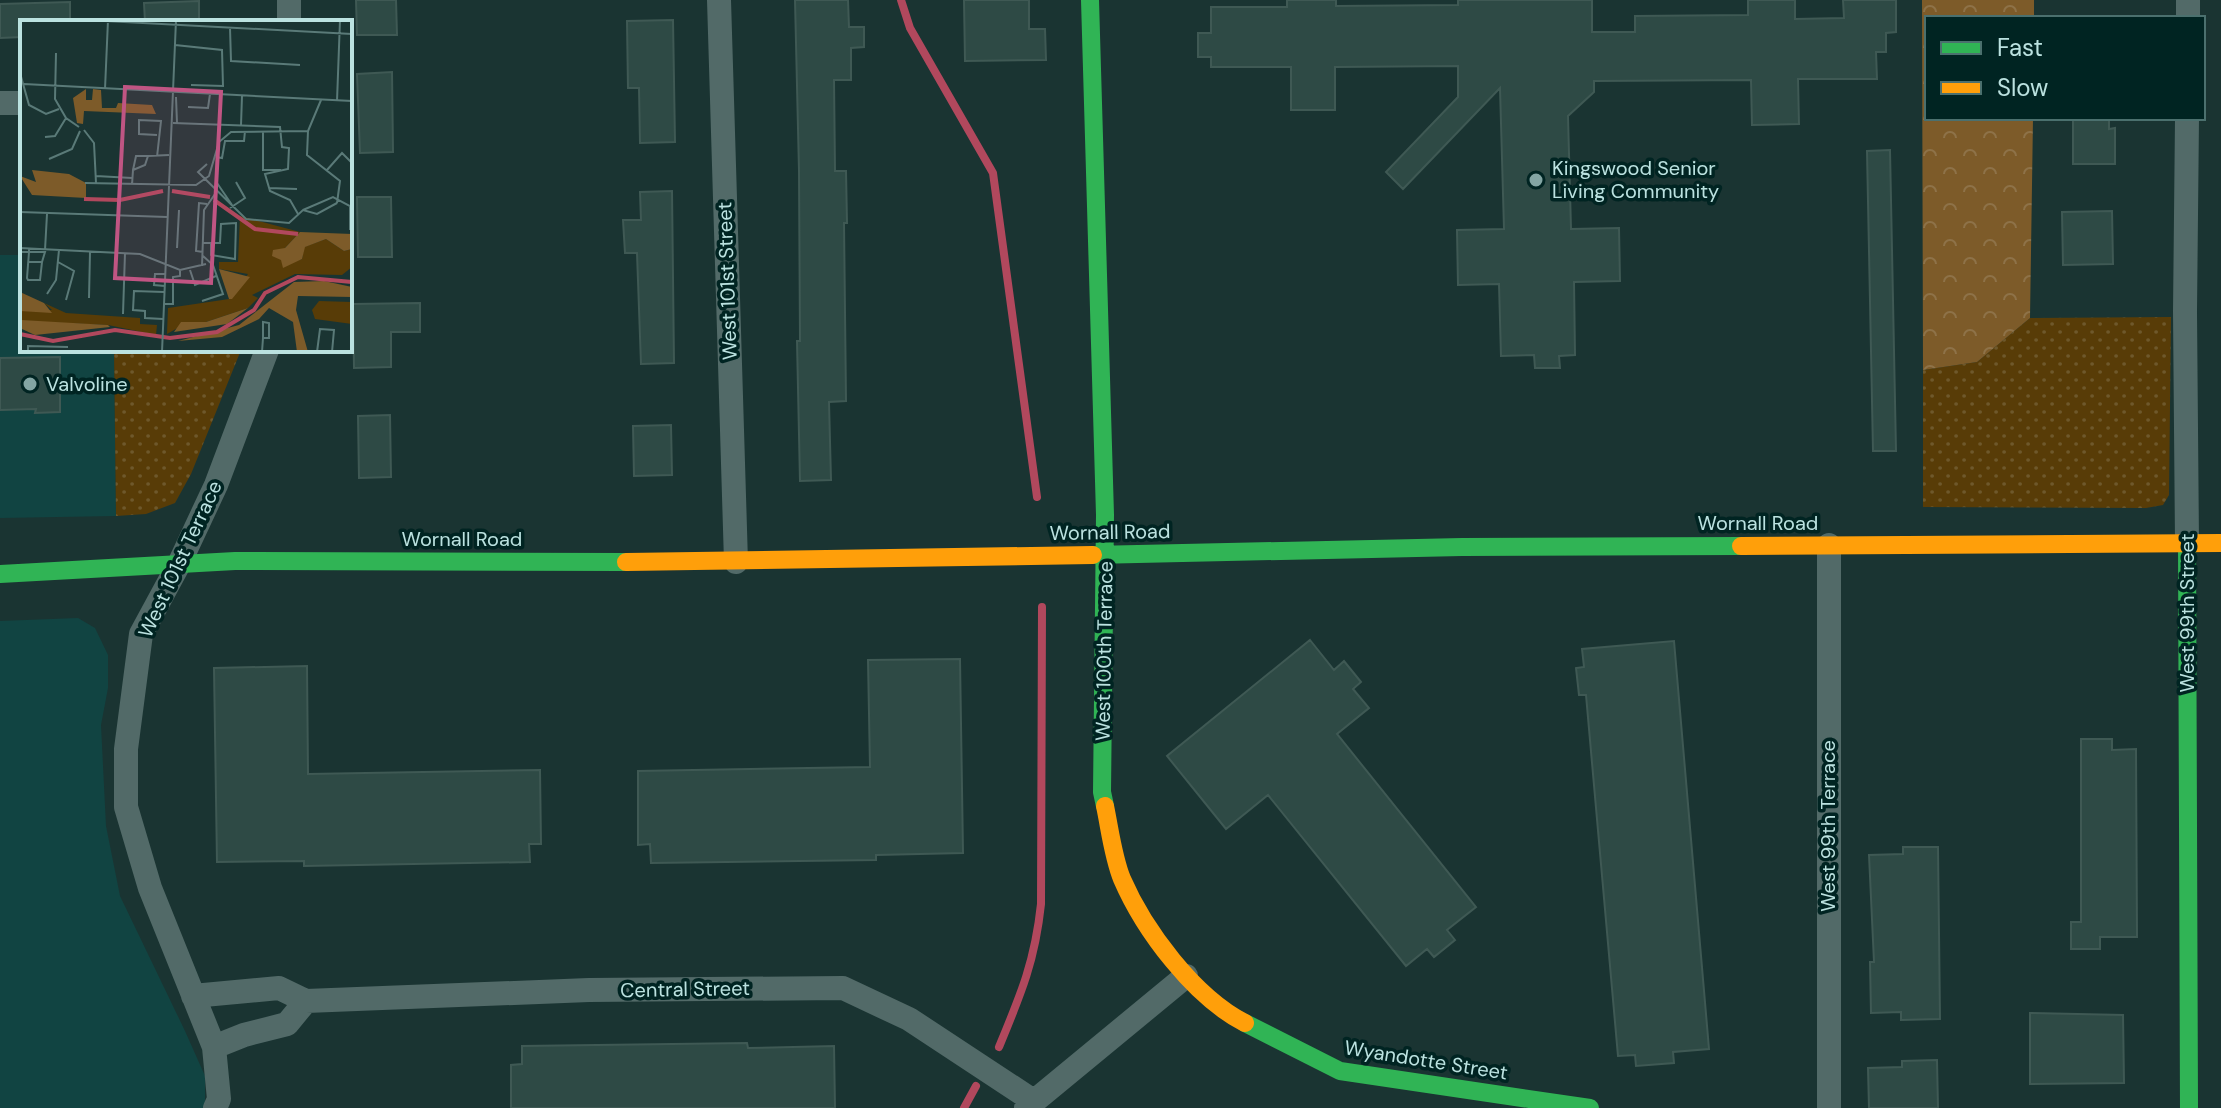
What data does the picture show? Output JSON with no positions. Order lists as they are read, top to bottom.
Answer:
{
  "streets": {
    "main road": [
      "Wornall Road",
      "West 99th Street",
      "West 100th Terrace",
      "Wyandotte Street"
    ],
    "street": [
      "West 101st Street",
      "West 101st Terrace",
      "West 99th Terrace",
      "Central Street"
    ]
  },
  "crossings": [
    ["West 101st Street", "Wornall Road"],
    ["Wornall Road", "West 101st Terrace"],
    ["Wornall Road", "West 99th Street"],
    ["Wornall Road", "West 100th Terrace"],
    ["Wornall Road", "West 99th Terrace"],
    ["West 101st Terrace", "Central Street"],
    ["West 100th Terrace", "Wyandotte Street"]
  ],
  "places": ["Kingswood Senior Living Community", "Valvoline"],
  "legend": ["Fast", "Slow"]
}
